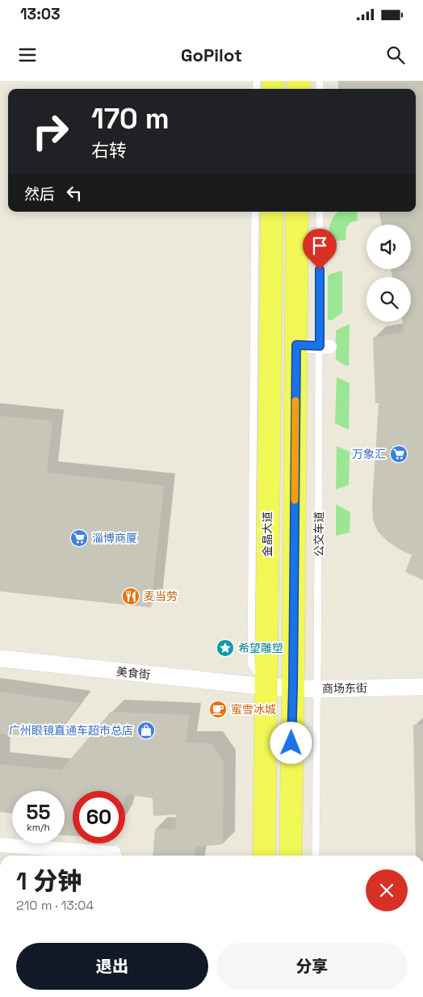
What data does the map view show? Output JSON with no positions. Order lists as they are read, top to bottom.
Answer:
{
  "streets": {
    "main road": ["金晶大道"],
    "street": ["美食街", "商场东街"],
    "lane": ["公交车道"]
  },
  "crossings": [
    ["金晶大道", "美食街"],
    ["金晶大道", "商场东街"],
    ["公交车道", "商场东街"],
    ["美食街", "商场东街"]
  ],
  "places": {
    "supermarket": ["万象汇", "淄博商厦"],
    "restaurant": ["麦当劳"],
    "place": ["希望雕塑"],
    "cafe": ["蜜雪冰城"],
    "shop": ["广州眼镜直通车超市总店"]
  },
  "page": {
    "status": "13:03",
    "header": "GoPilot",
    "turn": ["170 m", "右转"],
    "then": "然后",
    "speed": "55 km/h",
    "limit": "60",
    "heading": ["1 分钟", "210 m · 13:04"],
    "buttons": ["退出", "分享"]
  }
}
